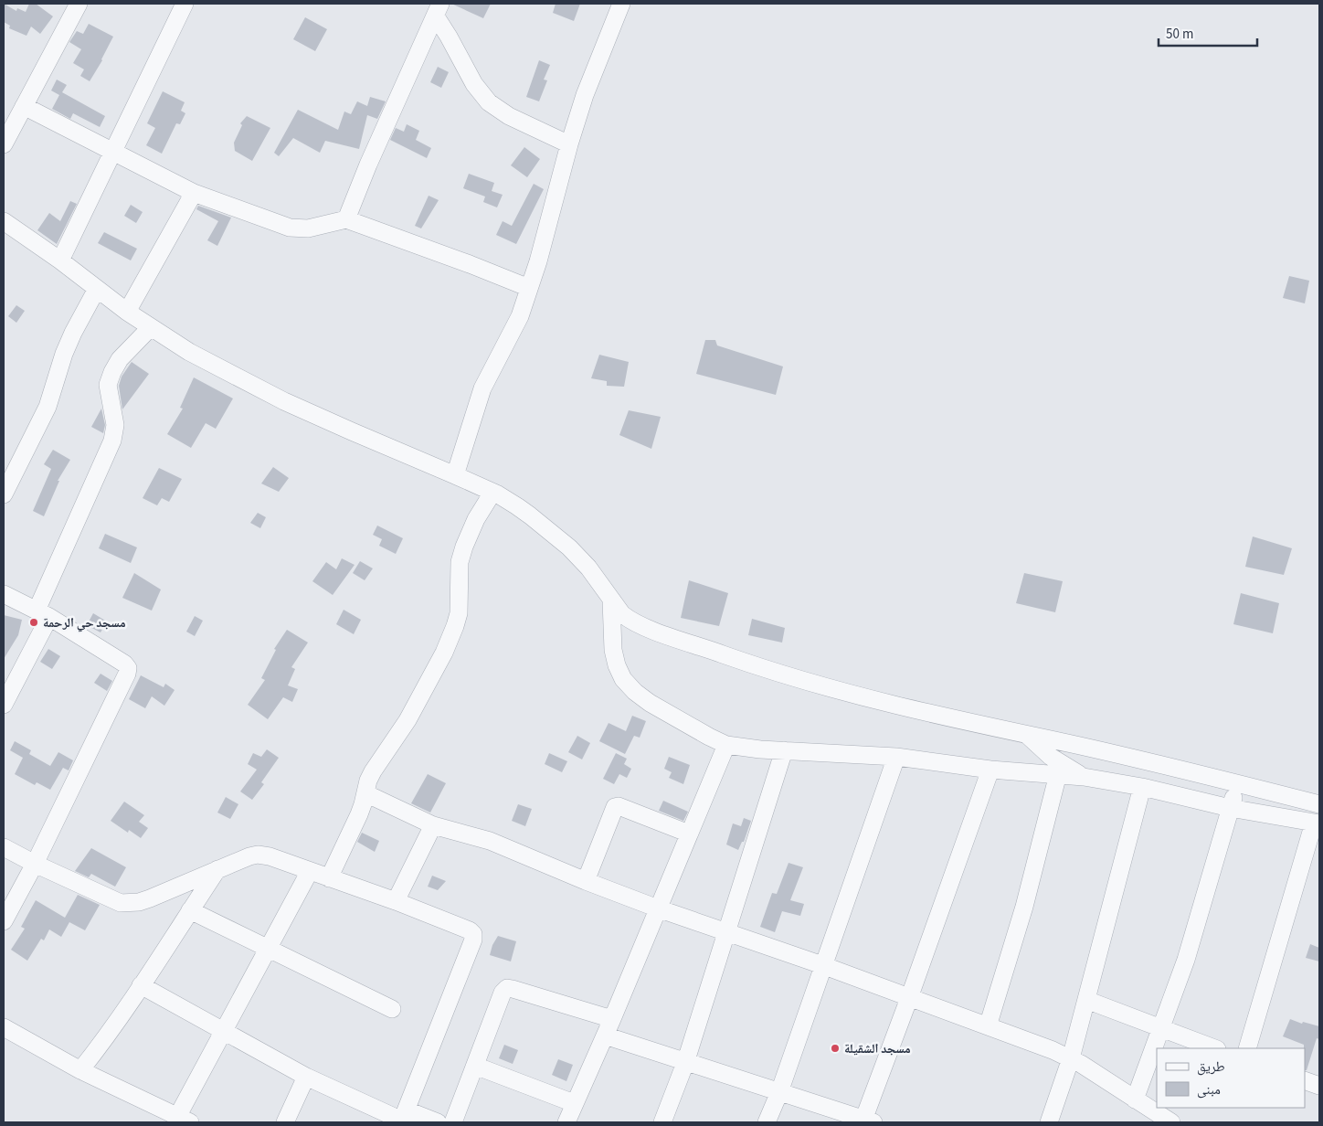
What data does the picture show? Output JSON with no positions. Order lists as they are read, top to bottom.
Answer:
{
  "places": ["مسجد حي الرحمة", "مسجد الشقيلة"],
  "legend": ["طريق", "مبنى"],
  "scale_bar": "50 m"
}
